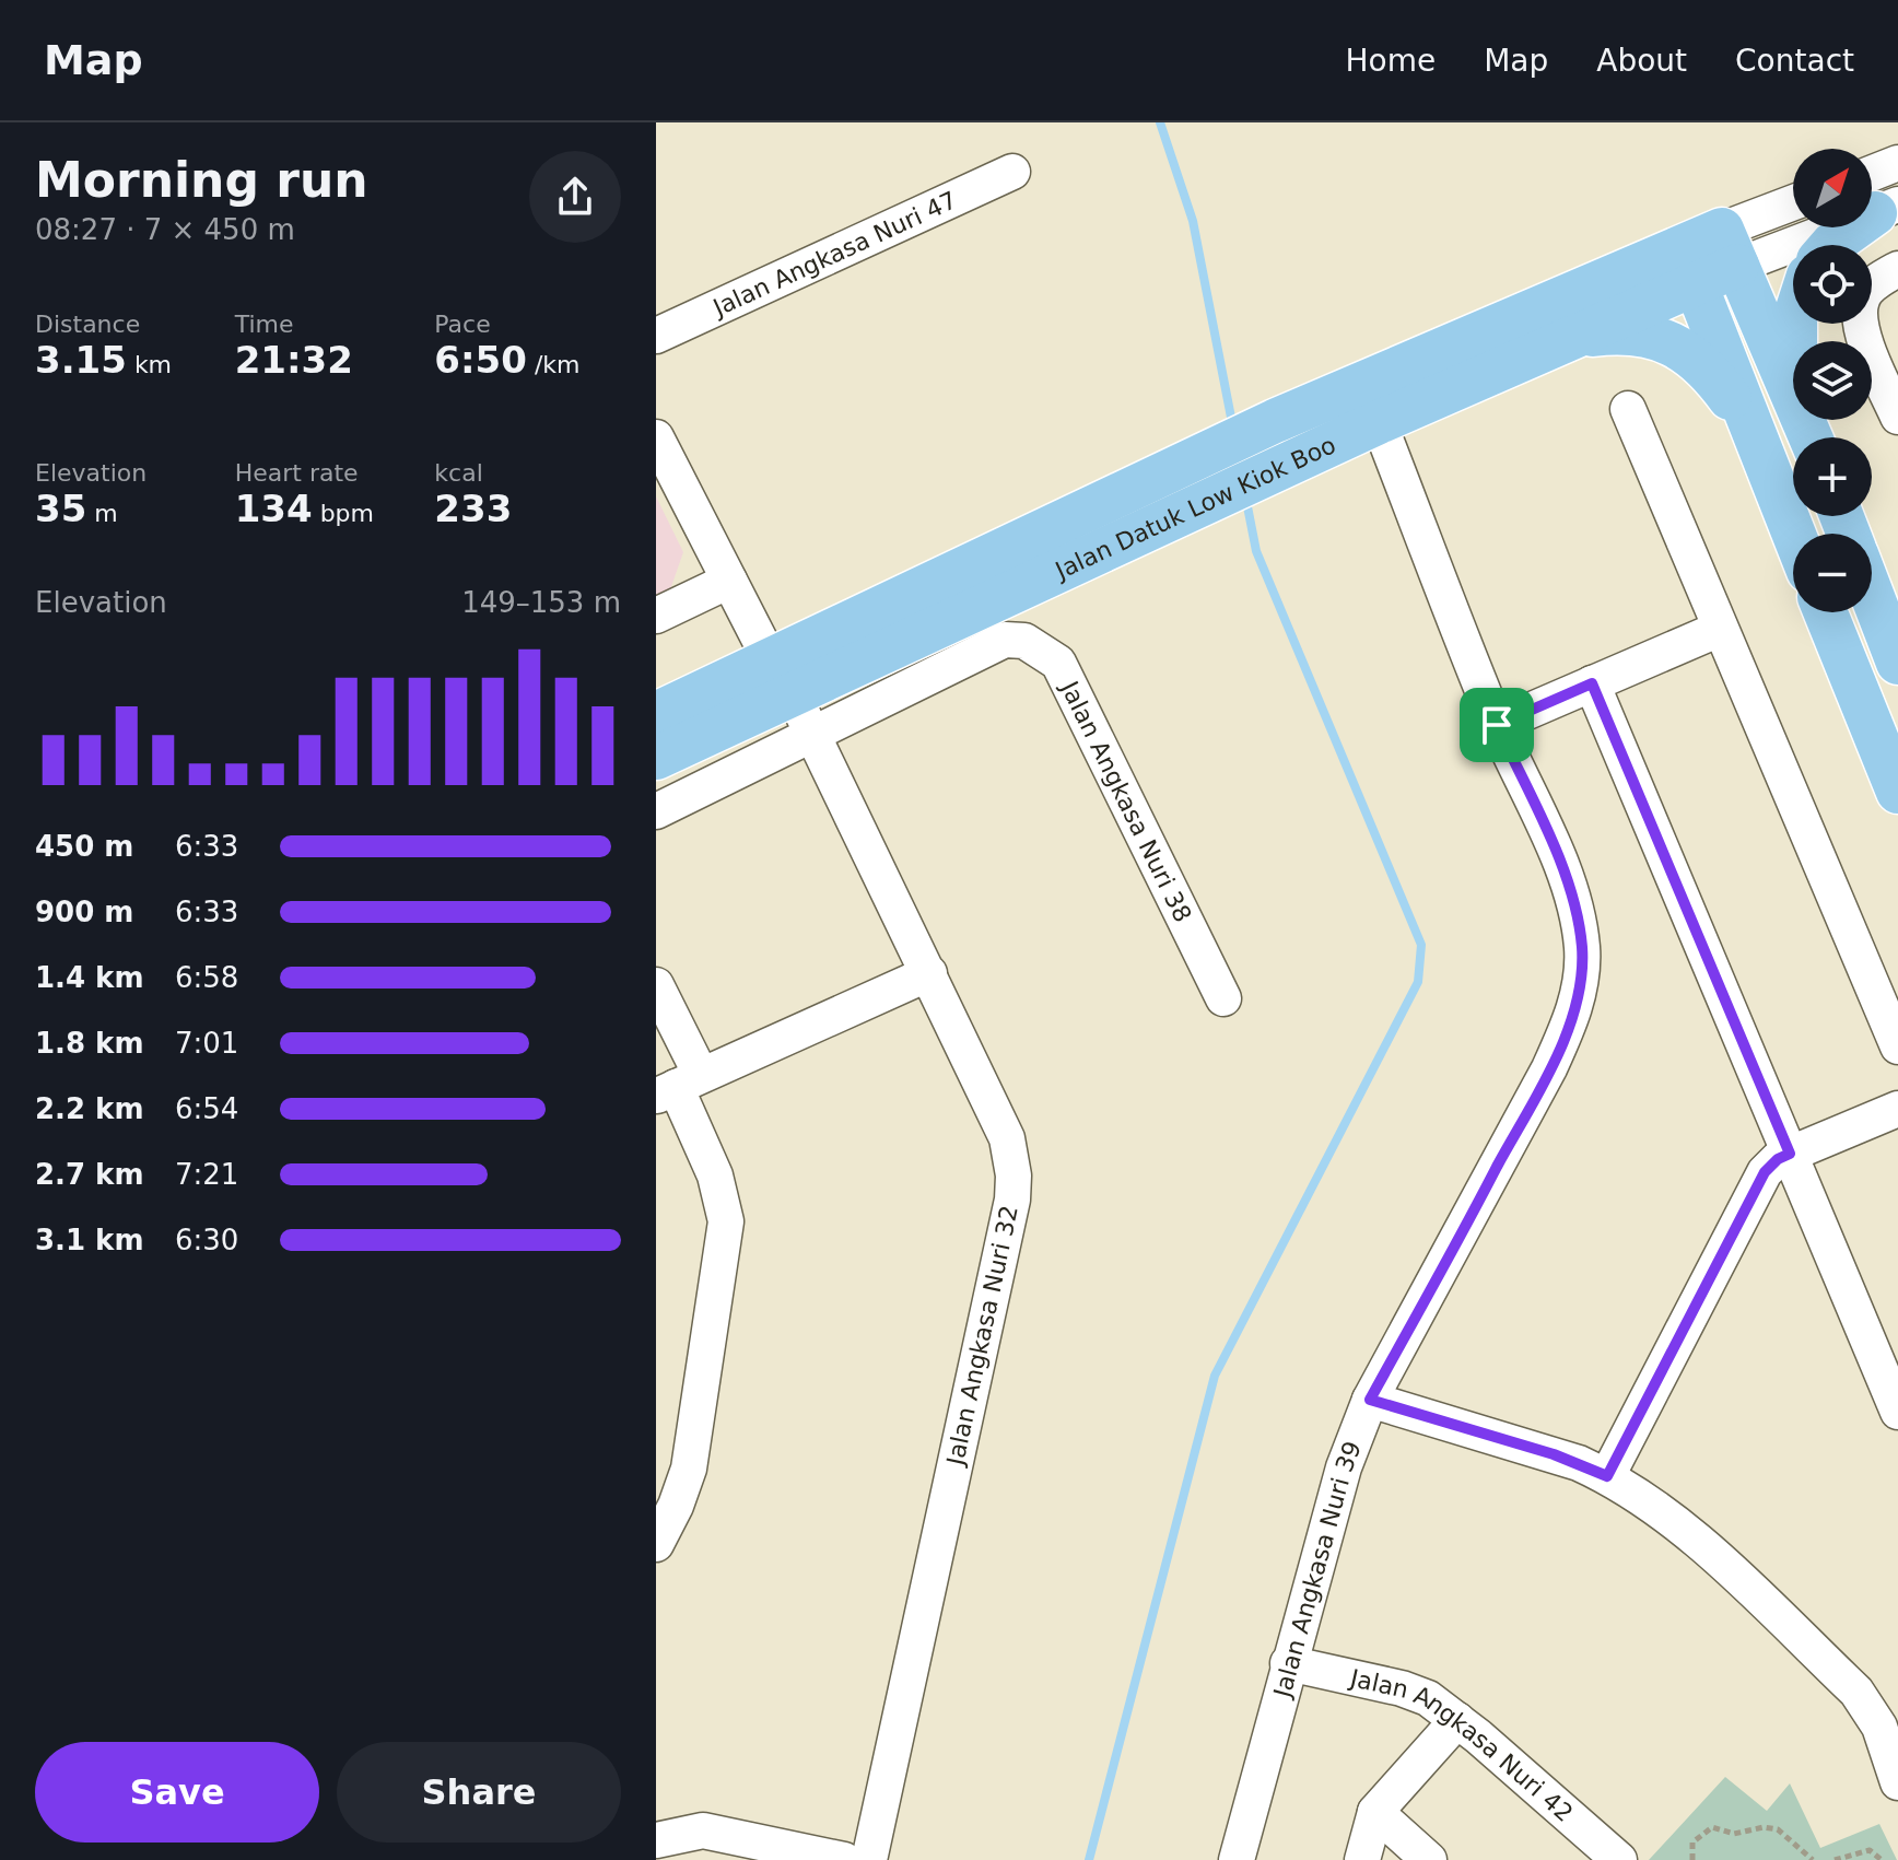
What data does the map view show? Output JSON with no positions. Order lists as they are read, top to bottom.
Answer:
{
  "streets": {
    "main road": ["Jalan Datuk Low Kiok Boo"],
    "street": [
      "Jalan Angkasa Nuri 47",
      "Jalan Angkasa Nuri 38",
      "Jalan Angkasa Nuri 32",
      "Jalan Angkasa Nuri 39",
      "Jalan Angkasa Nuri 42"
    ]
  },
  "crossings": [
    ["Jalan Datuk Low Kiok Boo", "Jalan Angkasa Nuri 32"],
    ["Jalan Datuk Low Kiok Boo", "Jalan Angkasa Nuri 39"],
    ["Jalan Angkasa Nuri 38", "Jalan Angkasa Nuri 32"],
    ["Jalan Angkasa Nuri 39", "Jalan Angkasa Nuri 42"]
  ],
  "north": "top right",
  "page": {
    "header": "Map",
    "nav": [
      "Home",
      "Map",
      "About",
      "Contact"
    ],
    "heading": ["Morning run", "08:27 · 7 × 450 m"],
    "map_buttons": ["+", "−"],
    "stats": [
      ["Distance", "3.15 km"],
      ["Time", "21:32"],
      ["Pace", "6:50 /km"],
      ["Elevation", "35 m"],
      ["Heart rate", "134 bpm"],
      ["kcal", "233"]
    ],
    "chart": ["Elevation", "149–153 m"],
    "list": [
      {
        "name": "450 m",
        "note": "6:33"
      },
      {
        "name": "900 m",
        "note": "6:33"
      },
      {
        "name": "1.4 km",
        "note": "6:58"
      },
      {
        "name": "1.8 km",
        "note": "7:01"
      },
      {
        "name": "2.2 km",
        "note": "6:54"
      },
      {
        "name": "2.7 km",
        "note": "7:21"
      },
      {
        "name": "3.1 km",
        "note": "6:30"
      }
    ],
    "buttons": ["Save", "Share"]
  }
}
